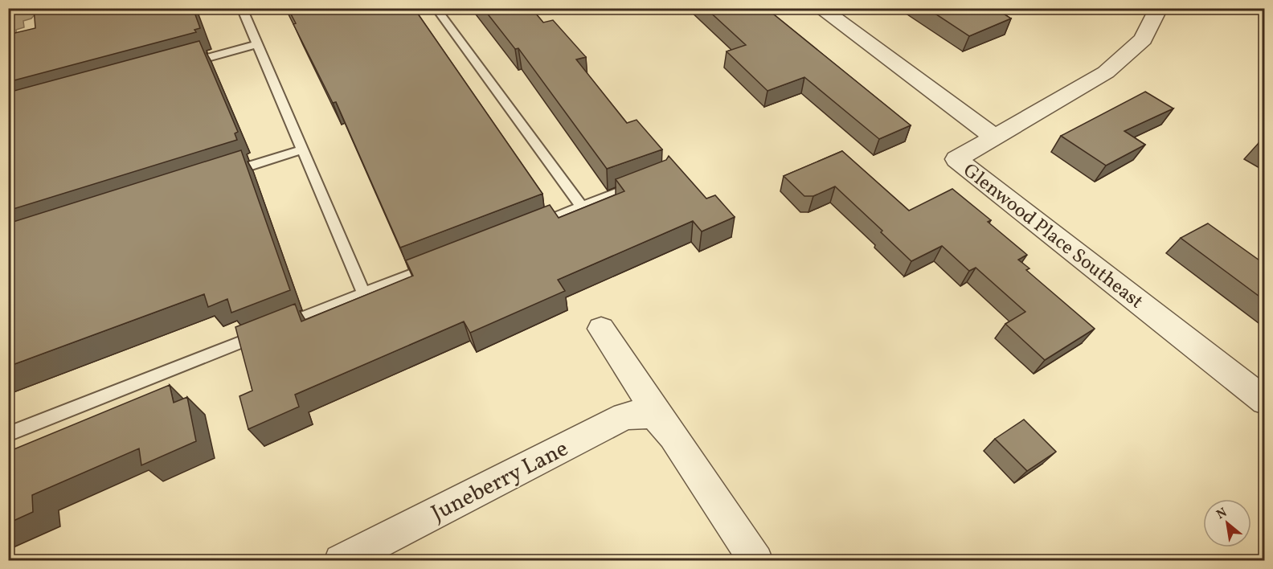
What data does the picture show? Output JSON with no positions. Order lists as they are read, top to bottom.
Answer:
{
  "streets": {
    "street": ["Glenwood Place Southeast", "Juneberry Lane"]
  },
  "north": "top left"
}
